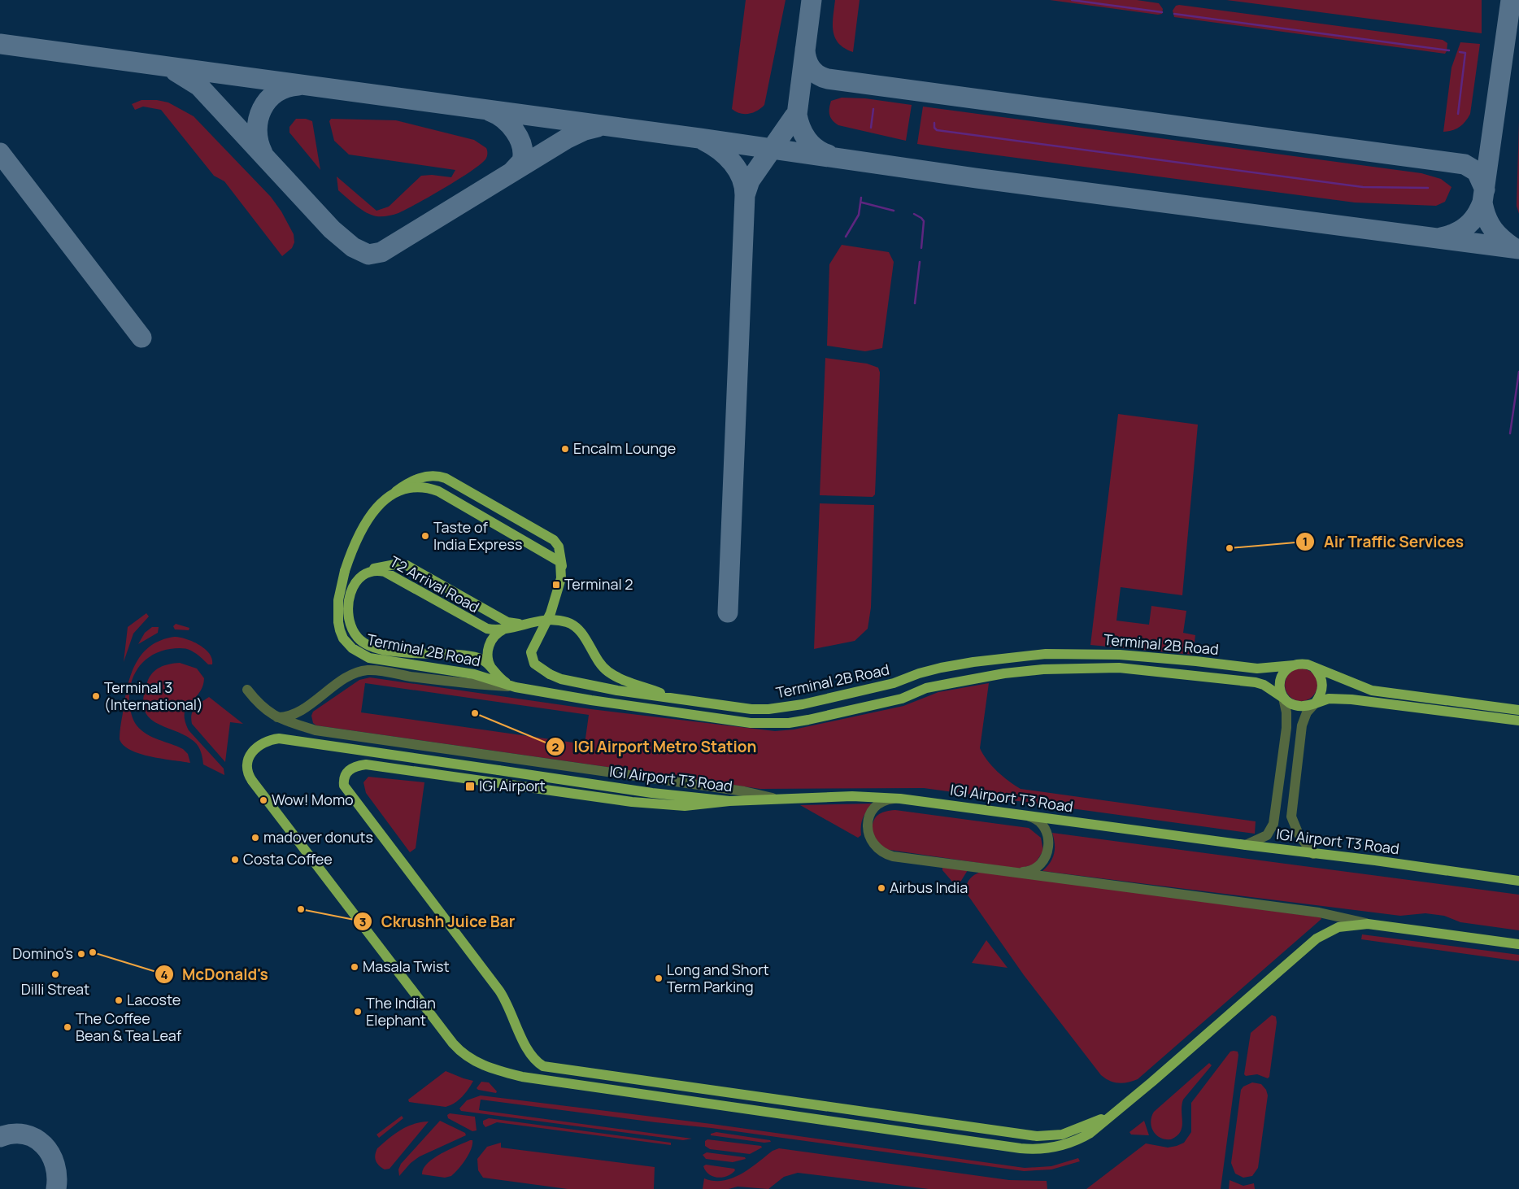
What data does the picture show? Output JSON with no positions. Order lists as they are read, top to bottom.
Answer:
{
  "streets": {
    "main road": ["T2 Arrival Road", "Terminal 2B Road", "IGI Airport T3 Road"]
  },
  "crossings": [
    ["T2 Arrival Road", "Terminal 2B Road"]
  ],
  "places": {
    "other": [
      "Encalm Lounge",
      "Taste of India Express",
      "Air Traffic Services",
      "Terminal 3 (International)",
      "IGI Airport Metro Station",
      "Wow! Momo",
      "madover donuts",
      "Costa Coffee",
      "Airbus India",
      "Ckrushh Juice Bar",
      "McDonald's",
      "Domino's",
      "Masala Twist",
      "Dilli Streat",
      "Long and Short Term Parking",
      "Lacoste",
      "The Indian Elephant",
      "The Coffee Bean & Tea Leaf"
    ],
    "transit": ["Terminal 2", "IGI Airport"]
  }
}
